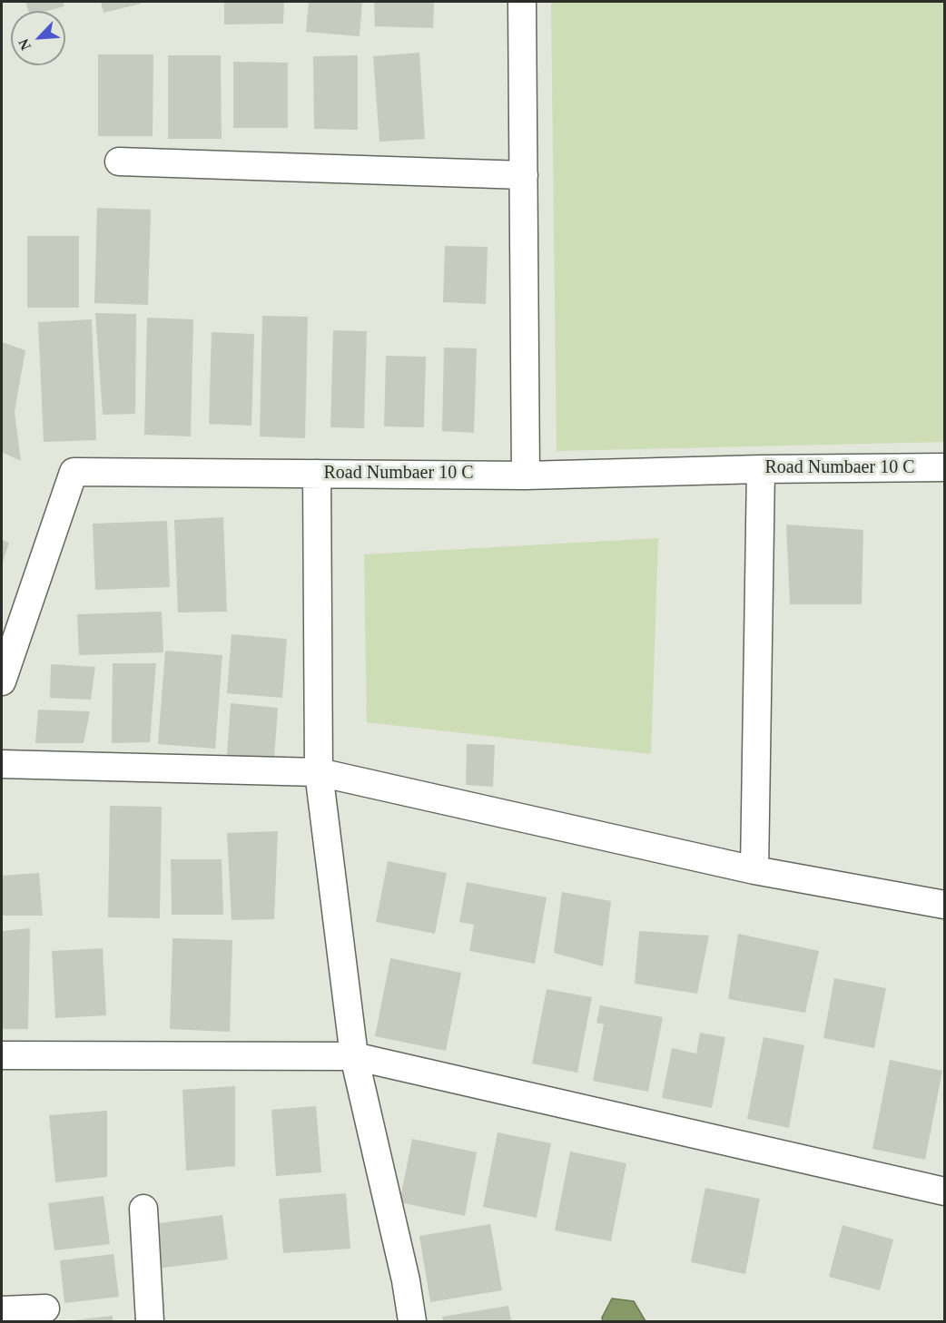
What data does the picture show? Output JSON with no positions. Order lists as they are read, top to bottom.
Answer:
{
  "streets": {
    "street": ["Road Numbaer 10 C"]
  },
  "north": "bottom left"
}
